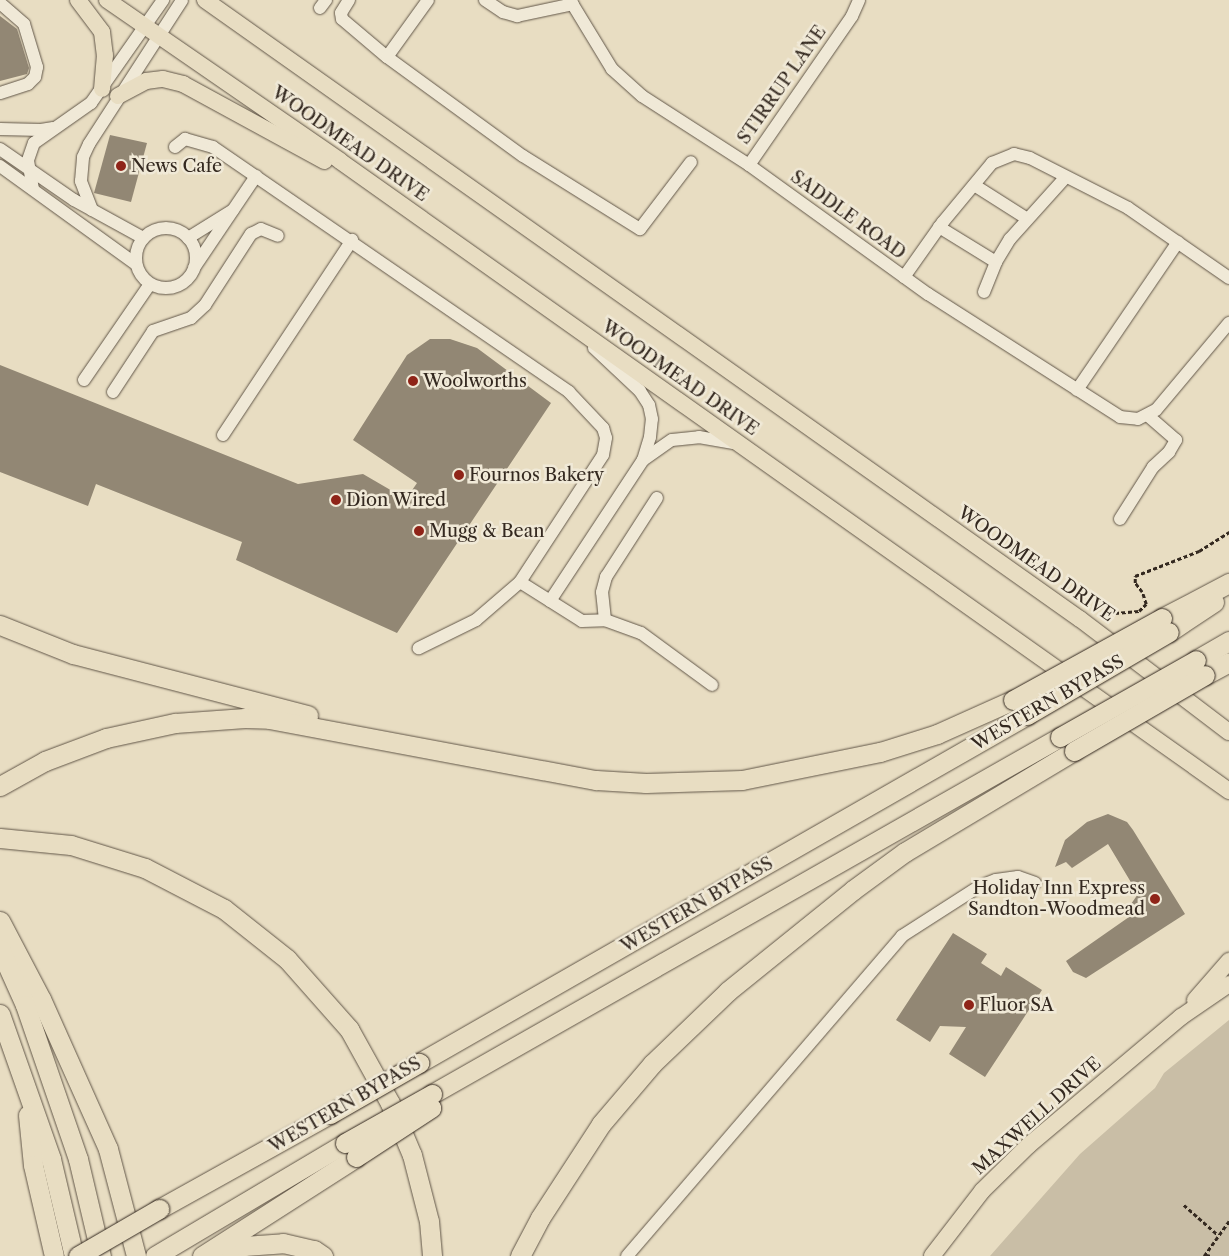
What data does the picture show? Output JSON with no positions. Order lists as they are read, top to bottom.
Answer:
{
  "streets": {
    "highway": ["WESTERN BYPASS"],
    "main road": ["WOODMEAD DRIVE", "MAXWELL DRIVE"],
    "street": ["STIRRUP LANE", "SADDLE ROAD"]
  },
  "crossings": [
    ["STIRRUP LANE", "SADDLE ROAD"]
  ],
  "places": [
    "News Cafe",
    "Woolworths",
    "Fournos Bakery",
    "Dion Wired",
    "Mugg & Bean",
    "Holiday Inn Express Sandton-Woodmead",
    "Fluor SA"
  ]
}
